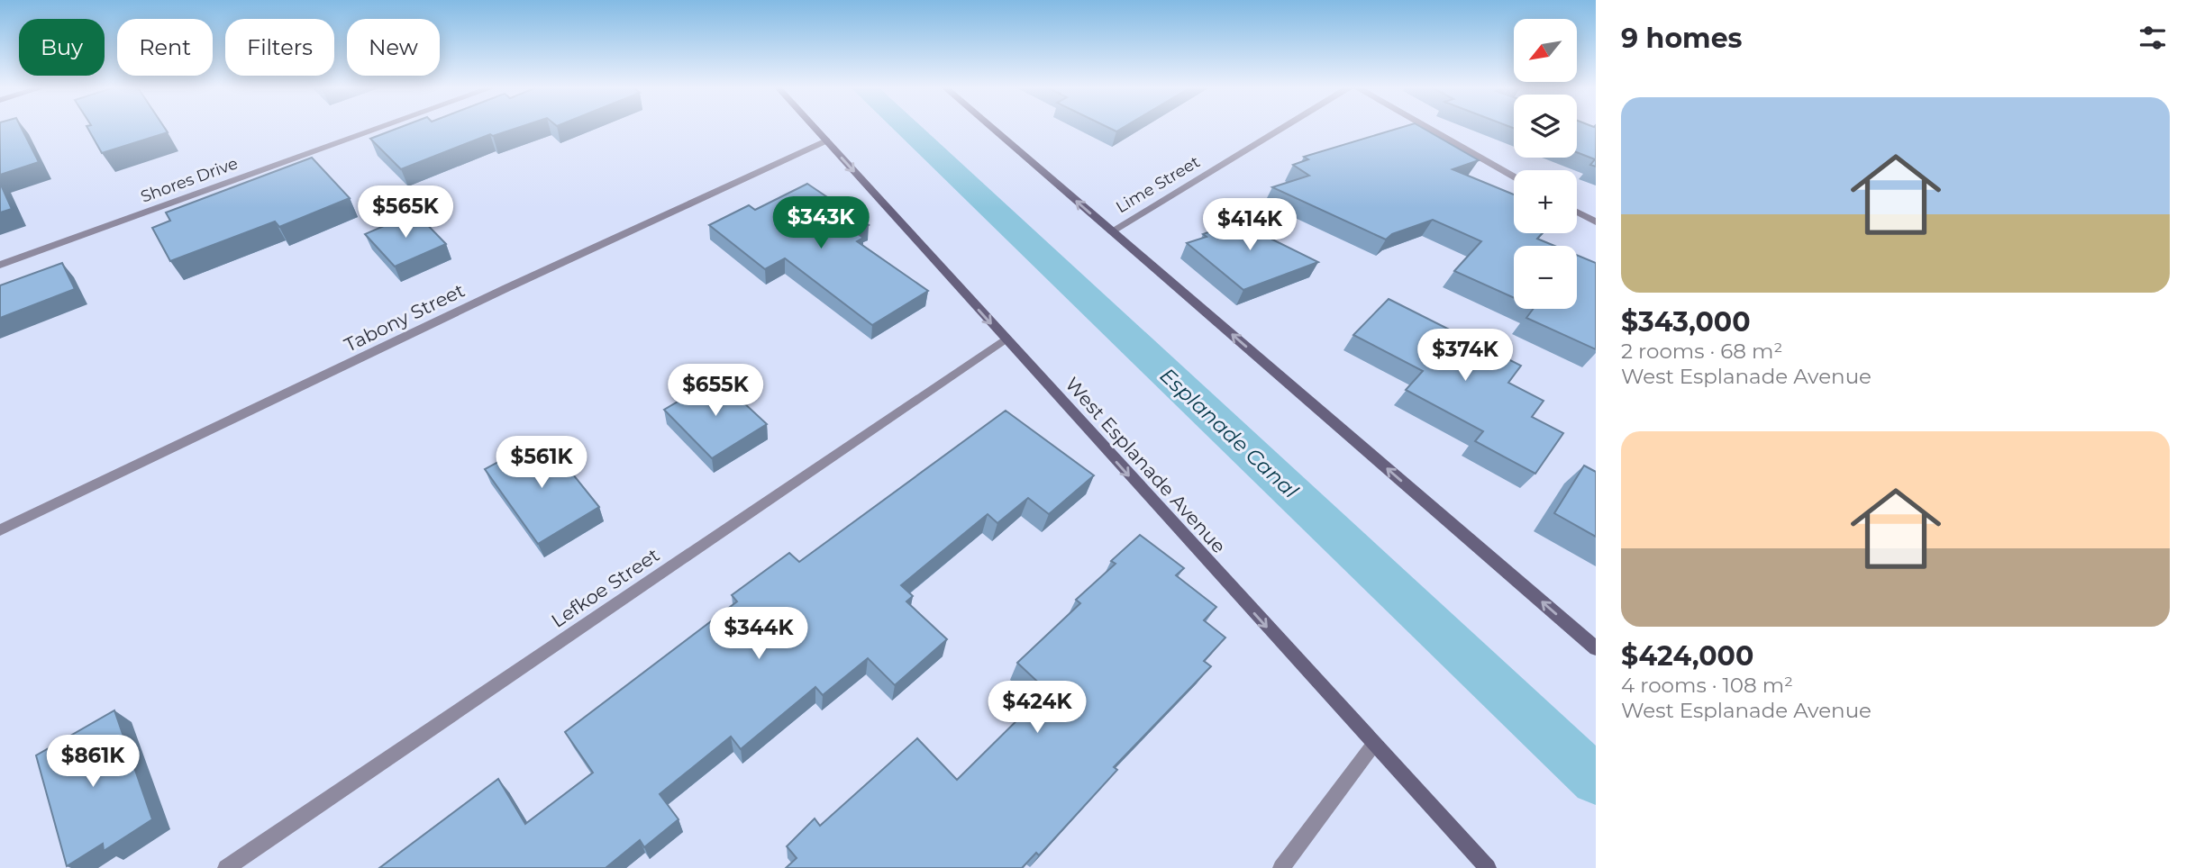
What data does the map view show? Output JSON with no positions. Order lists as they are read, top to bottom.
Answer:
{
  "streets": {
    "main road": ["West Esplanade Avenue"],
    "street": [
      "Shores Drive",
      "Lime Street",
      "Tabony Street",
      "Lefkoe Street"
    ]
  },
  "crossings": [
    ["Tabony Street", "West Esplanade Avenue"],
    ["West Esplanade Avenue", "Lefkoe Street"]
  ],
  "one_way": ["West Esplanade Avenue"],
  "water": ["Esplanade Canal"],
  "north": "bottom left",
  "page": {
    "heading": "9 homes",
    "map_buttons": ["+", "−"],
    "chip": [
      "Buy",
      "Rent",
      "Filters",
      "New"
    ],
    "list": [
      {
        "name": "$343,000",
        "note": "2 rooms · 68 m² · West Esplanade Avenue"
      },
      {
        "name": "$424,000",
        "note": "4 rooms · 108 m² · West Esplanade Avenue"
      }
    ],
    "price": [
      "$565K",
      "$343K",
      "$414K",
      "$374K",
      "$655K",
      "$561K",
      "$344K",
      "$424K",
      "$861K"
    ]
  }
}
